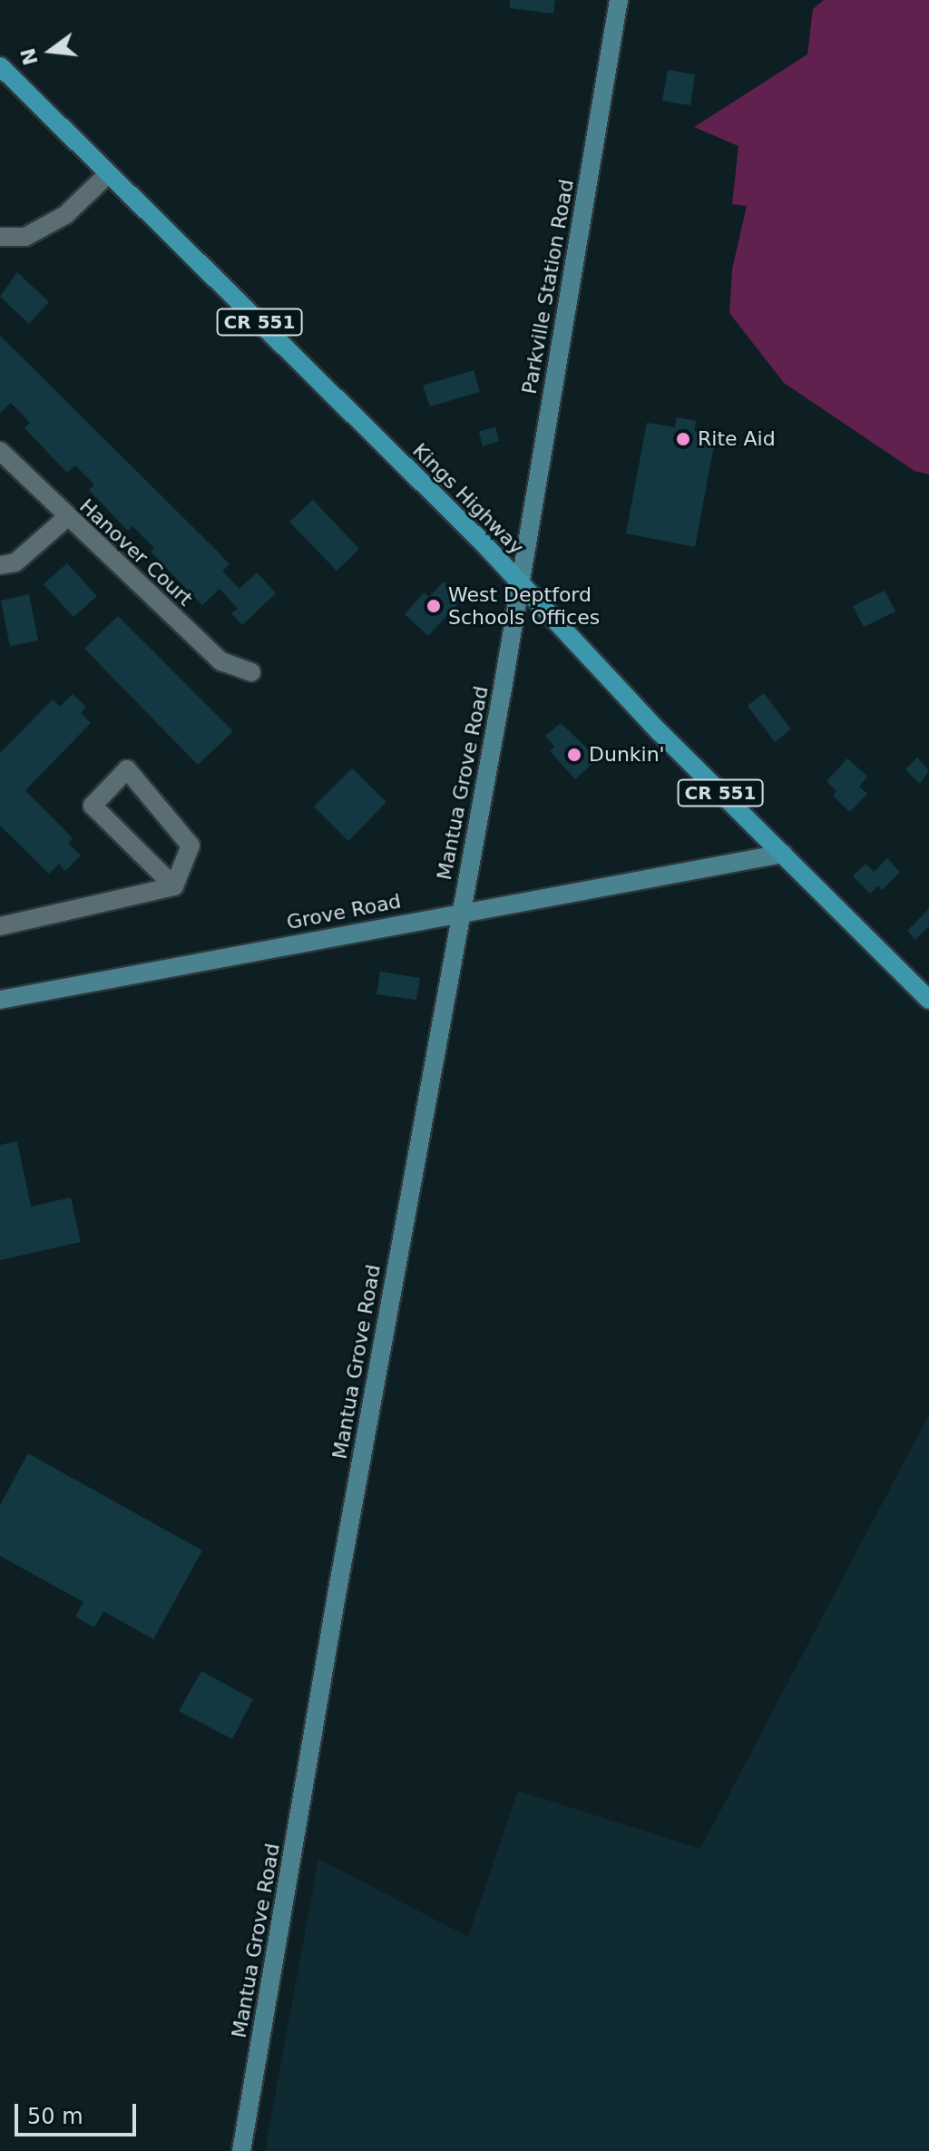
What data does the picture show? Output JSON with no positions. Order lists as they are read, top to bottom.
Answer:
{
  "streets": {
    "main road": [
      "Parkville Station Road",
      "CR 551",
      "Kings Highway",
      "Mantua Grove Road",
      "Grove Road"
    ],
    "street": ["Hanover Court"]
  },
  "crossings": [
    ["Parkville Station Road", "Kings Highway"],
    ["Parkville Station Road", "Mantua Grove Road"],
    ["Kings Highway", "Mantua Grove Road"],
    ["Kings Highway", "Grove Road"],
    ["Mantua Grove Road", "Grove Road"]
  ],
  "places": ["Rite Aid", "West Deptford Schools Offices", "Dunkin'"],
  "scale_bar": "50 m",
  "north": "left"
}
